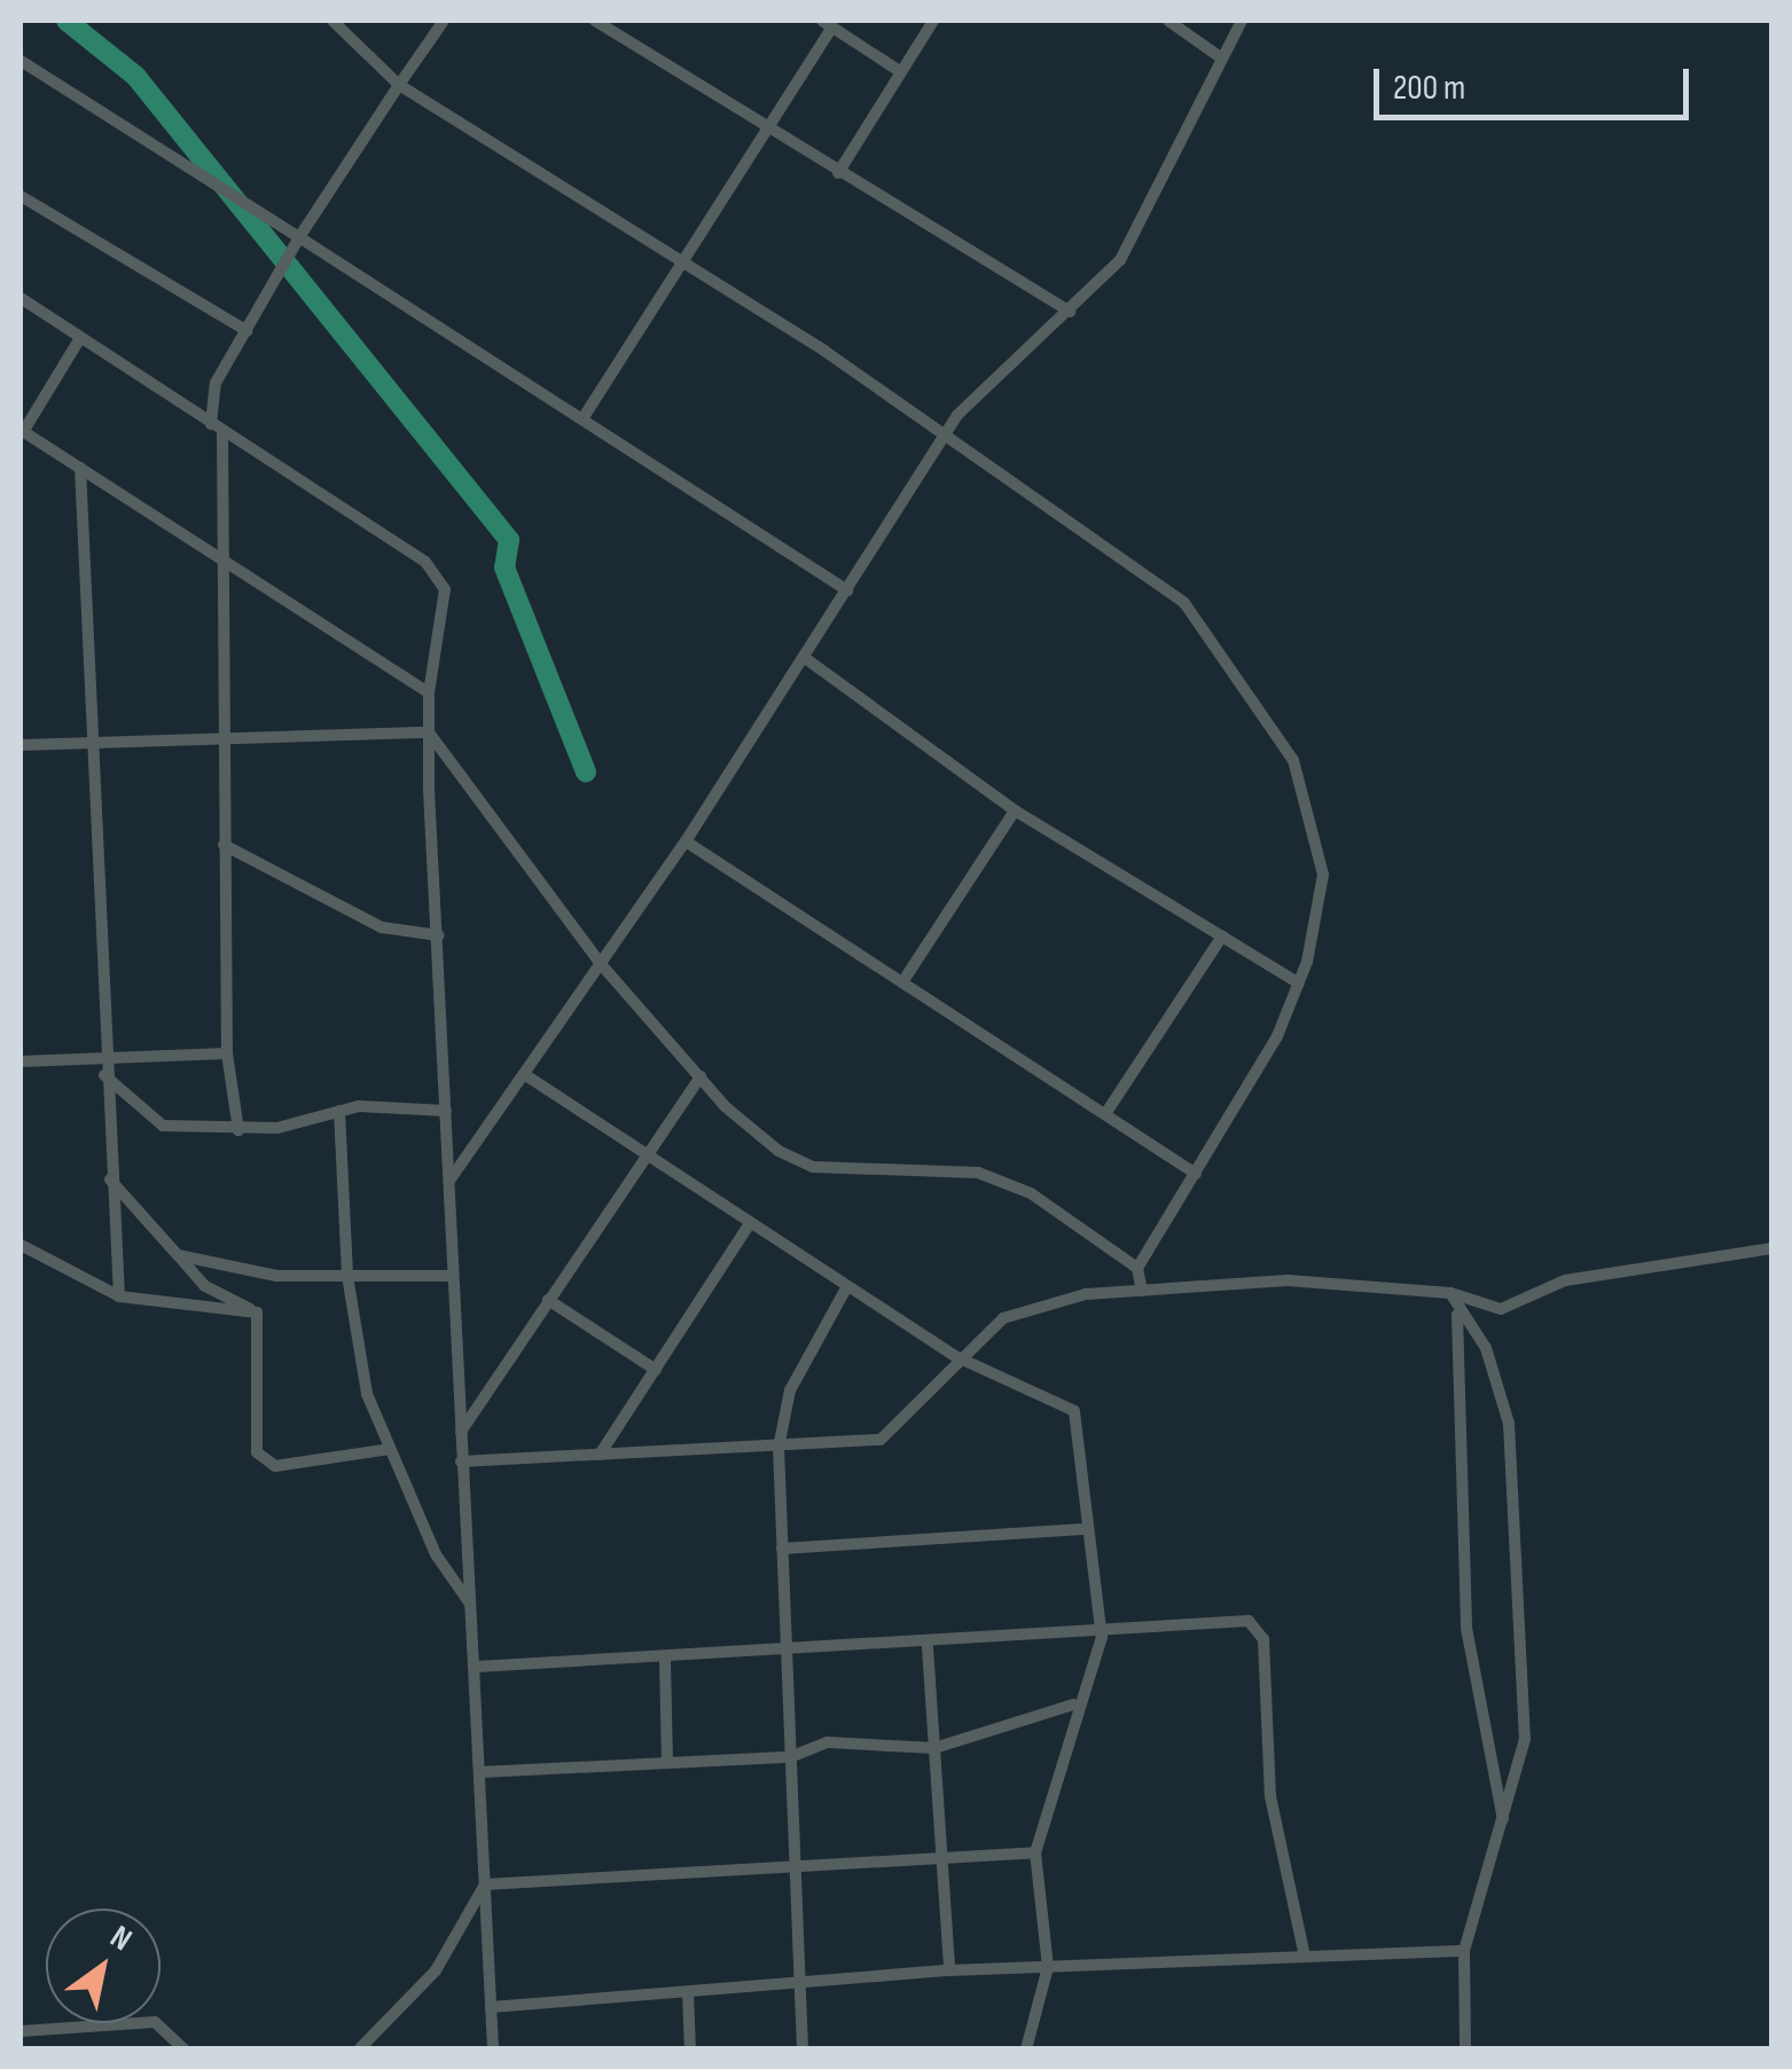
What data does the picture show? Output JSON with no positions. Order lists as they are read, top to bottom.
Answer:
{
  "scale_bar": "200 m",
  "north": "top right"
}
